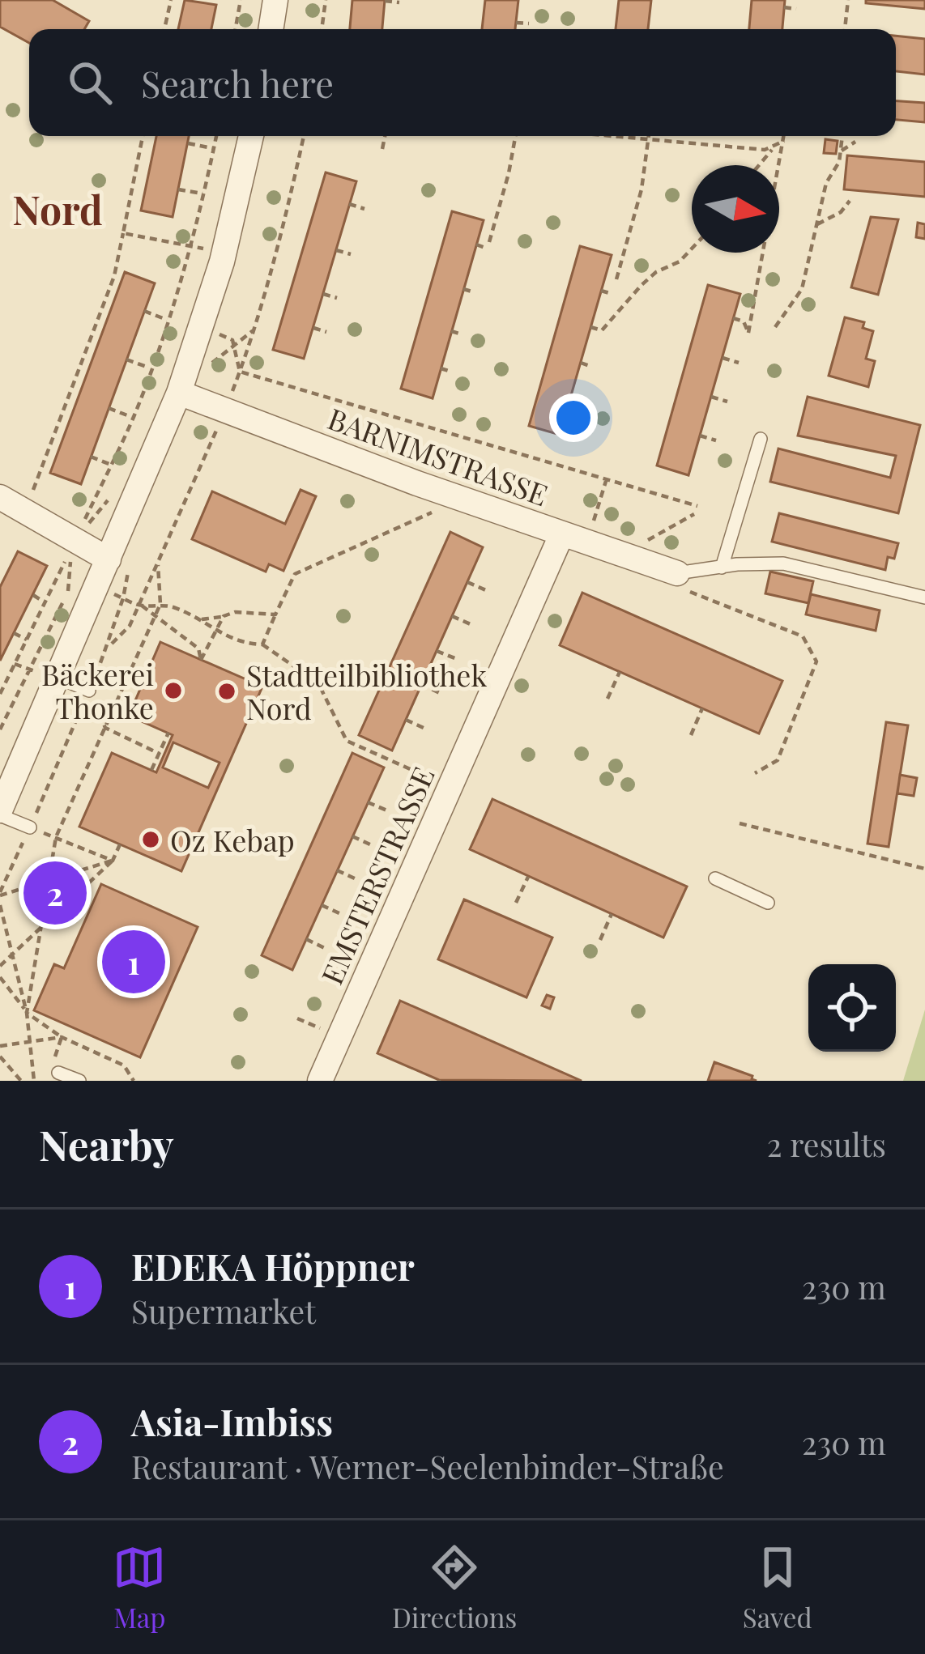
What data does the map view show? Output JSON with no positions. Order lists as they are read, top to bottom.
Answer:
{
  "streets": {
    "street": ["BARNIMSTRASSE", "EMSTERSTRASSE"]
  },
  "crossings": [
    ["BARNIMSTRASSE", "EMSTERSTRASSE"]
  ],
  "districts": ["Nord"],
  "places": ["Bäckerei Thonke", "Stadtteilbibliothek Nord", "Oz Kebap"],
  "north": "right",
  "page": {
    "search": "Search here",
    "pins": ["2", "1"],
    "heading": ["Nearby", "2 results"],
    "list": [
      {
        "mark": "1",
        "name": "EDEKA Höppner",
        "note": "Supermarket",
        "value": "230 m"
      },
      {
        "mark": "2",
        "name": "Asia-Imbiss",
        "note": "Restaurant · Werner-Seelenbinder-Straße",
        "value": "230 m"
      }
    ],
    "nav": ["Map", "Directions", "Saved"]
  }
}
